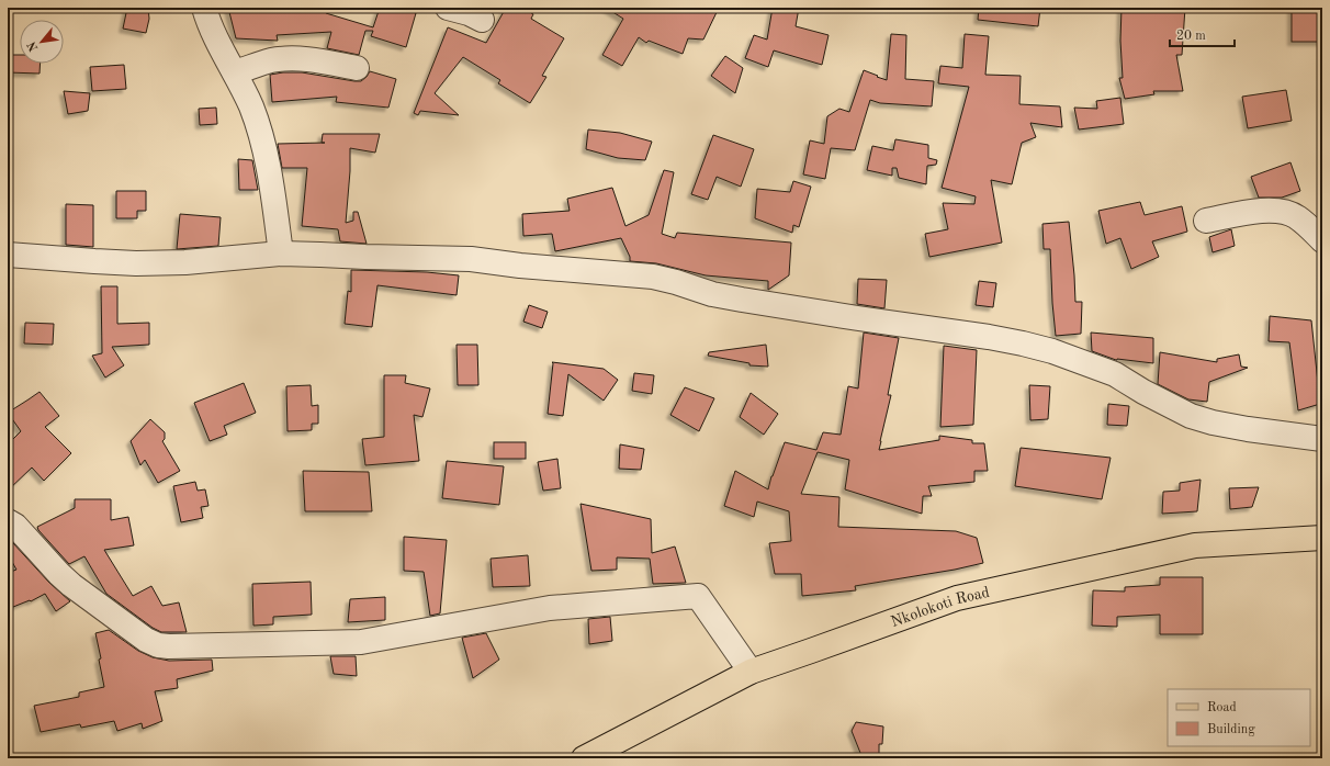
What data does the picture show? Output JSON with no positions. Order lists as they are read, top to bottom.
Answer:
{
  "streets": {
    "main road": ["Nkolokoti Road"]
  },
  "legend": ["Road", "Building"],
  "scale_bar": "20 m",
  "north": "bottom left"
}
